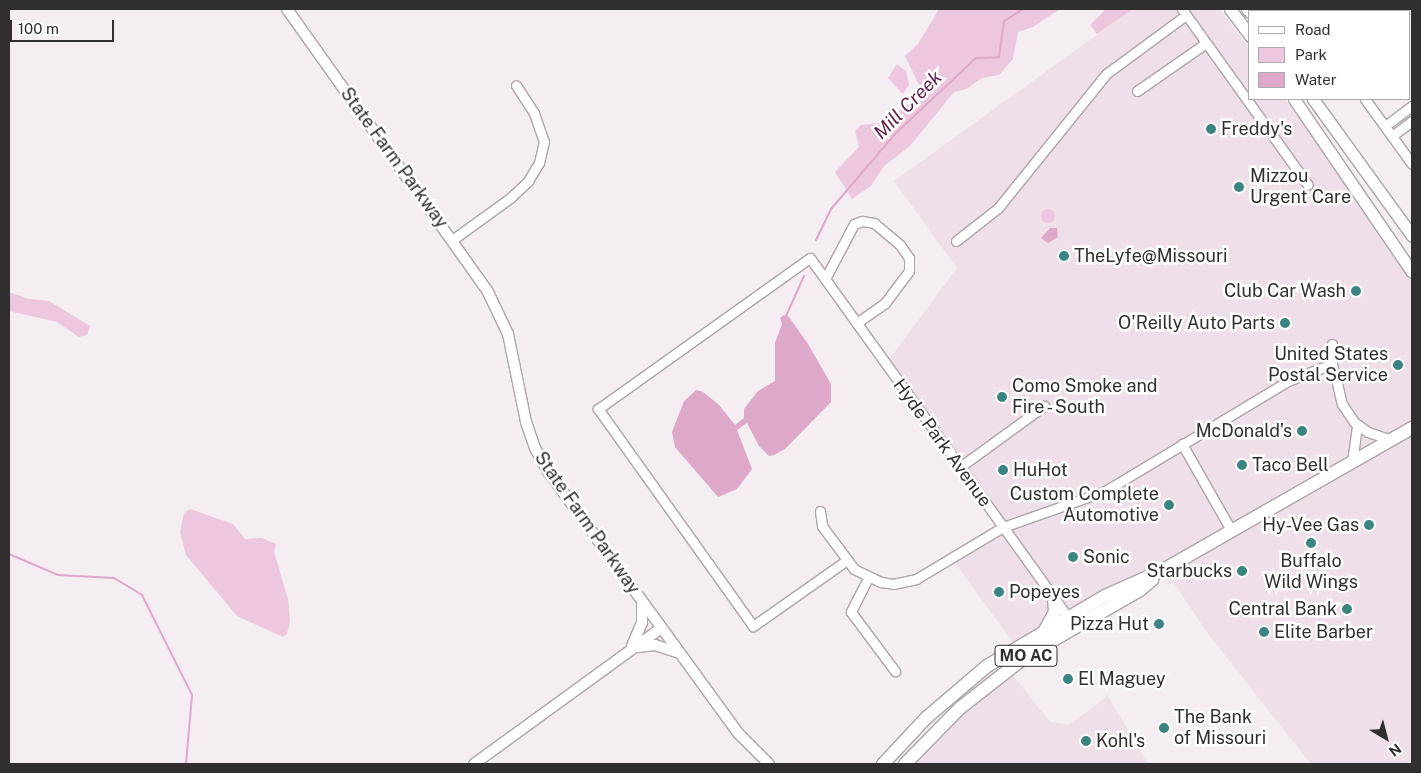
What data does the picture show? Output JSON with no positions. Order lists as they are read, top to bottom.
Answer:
{
  "streets": {
    "main road": ["MO AC"],
    "street": ["State Farm Parkway", "Hyde Park Avenue"]
  },
  "crossings": [
    ["Hyde Park Avenue", "MO AC"]
  ],
  "water": ["Mill Creek"],
  "places": [
    "Freddy's",
    "Mizzou Urgent Care",
    "TheLyfe@Missouri",
    "Club Car Wash",
    "O'Reilly Auto Parts",
    "United States Postal Service",
    "Como Smoke and Fire - South",
    "McDonald's",
    "Taco Bell",
    "HuHot",
    "Custom Complete Automotive",
    "Hy-Vee Gas",
    "Buffalo Wild Wings",
    "Sonic",
    "Starbucks",
    "Popeyes",
    "Central Bank",
    "Pizza Hut",
    "Elite Barber",
    "El Maguey",
    "The Bank of Missouri",
    "Kohl's"
  ],
  "legend": ["Road", "Park", "Water"],
  "scale_bar": "100 m",
  "north": "bottom right"
}
